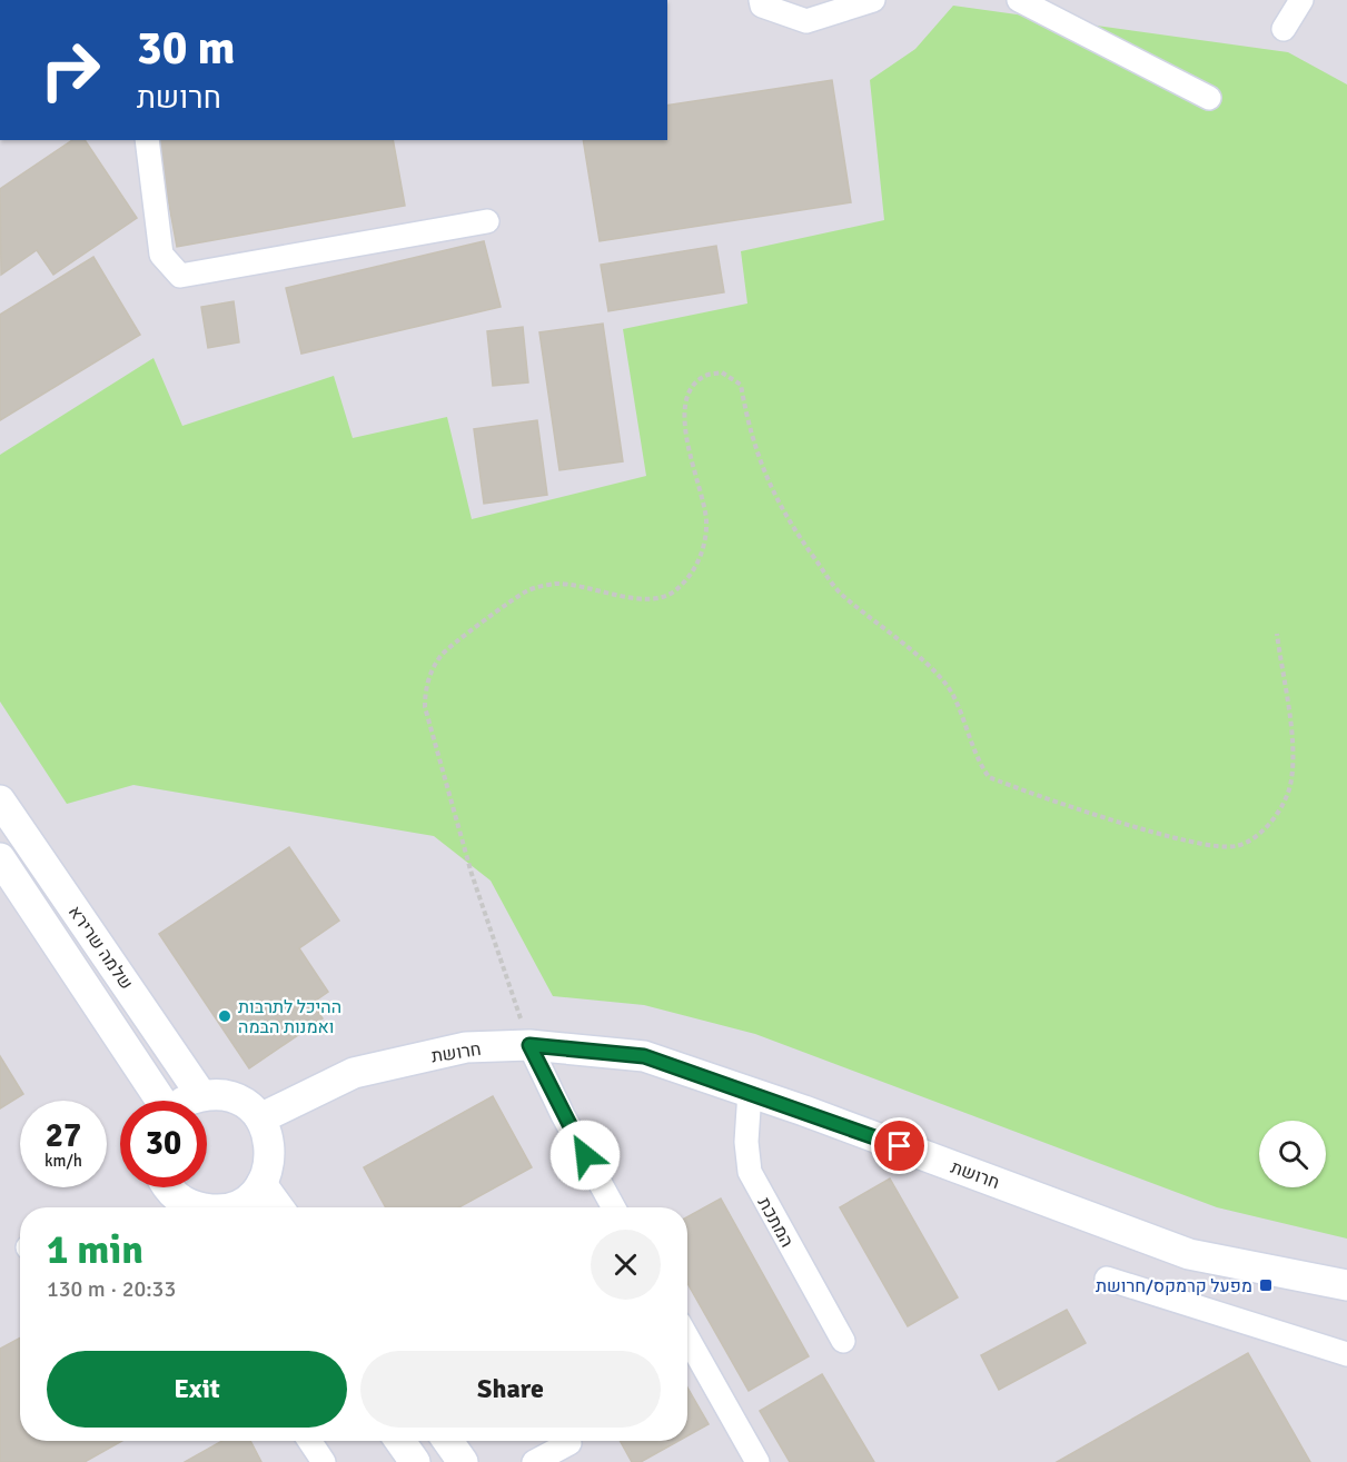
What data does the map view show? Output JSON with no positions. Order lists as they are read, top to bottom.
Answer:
{
  "streets": {
    "street": ["שלמה שרירא", "חרושת", "המתכת"]
  },
  "crossings": [
    ["חרושת", "המתכת"]
  ],
  "places": {
    "other": ["ההיכל לתרבות ואמנות הבמה"],
    "transit": ["מפעל קרמקס/חרושת"]
  },
  "page": {
    "turn": ["30 m", "חרושת"],
    "speed": "27 km/h",
    "limit": "30",
    "heading": ["1 min", "130 m · 20:33"],
    "buttons": ["Exit", "Share"]
  }
}
